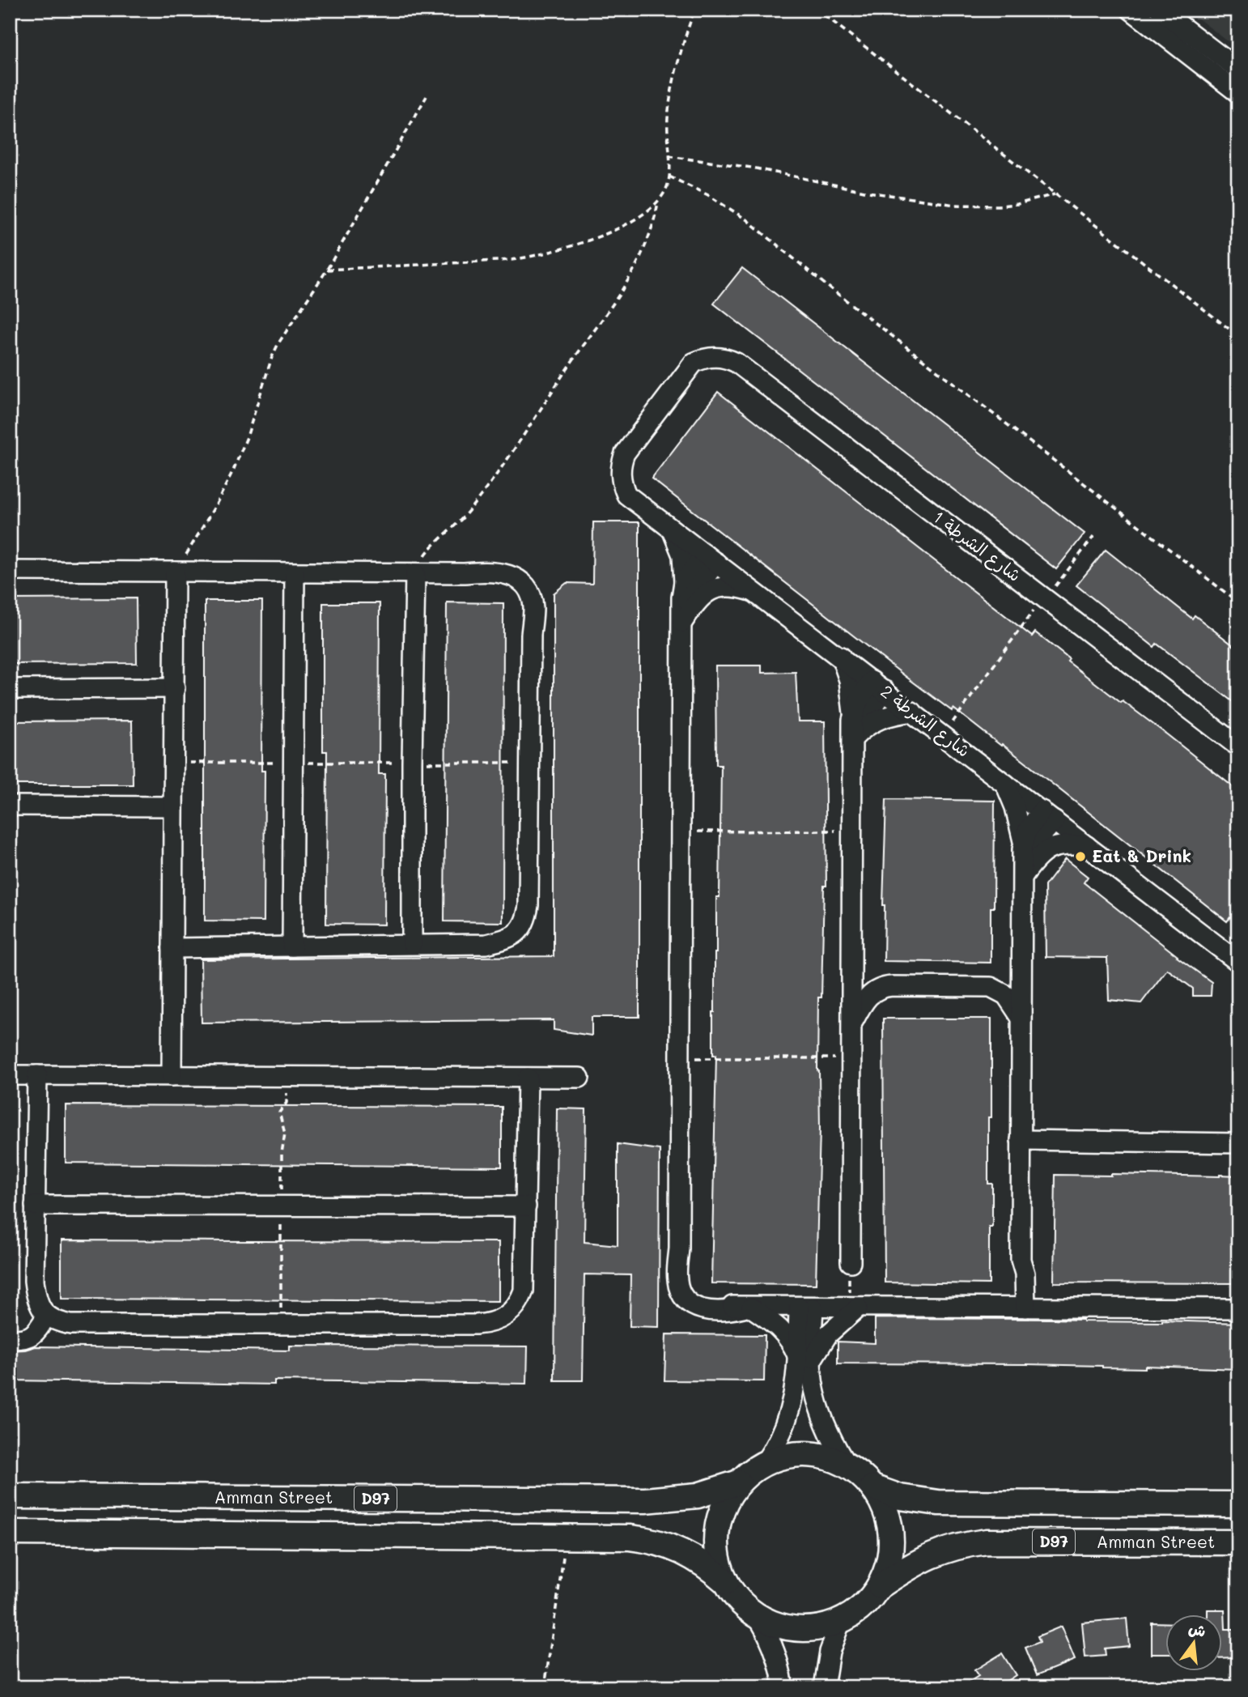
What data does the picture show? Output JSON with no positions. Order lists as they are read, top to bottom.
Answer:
{
  "streets": {
    "main road": ["Amman Street", "D97"],
    "street": ["شارع الشرطة 1", "شارع الشرطة 2"]
  },
  "crossings": [
    ["شارع الشرطة 1", "شارع الشرطة 2"]
  ],
  "places": ["Eat & Drink"],
  "north": "top"
}
